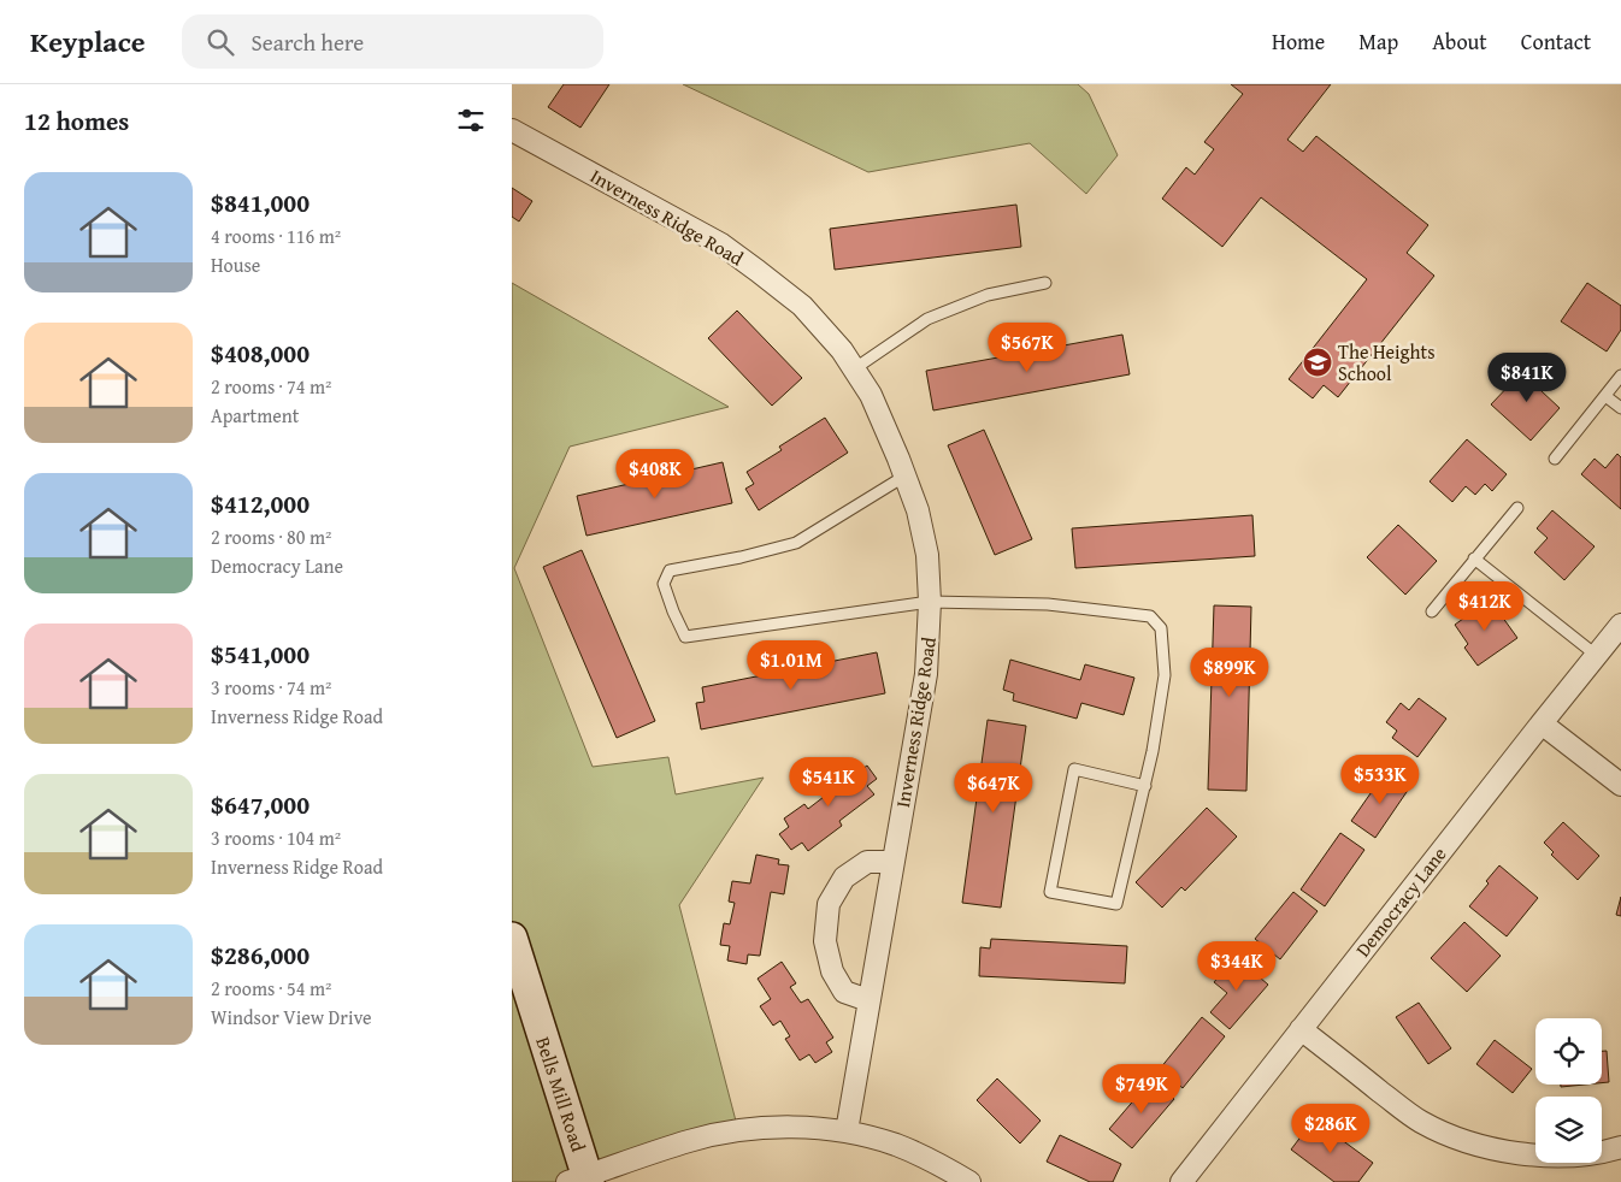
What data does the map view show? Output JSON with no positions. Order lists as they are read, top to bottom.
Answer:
{
  "streets": {
    "street": ["Inverness Ridge Road", "Democracy Lane", "Bells Mill Road"]
  },
  "places": {
    "school or university": ["The Heights School"]
  },
  "page": {
    "header": "Keyplace",
    "search": "Search here",
    "nav": [
      "Home",
      "Map",
      "About",
      "Contact"
    ],
    "heading": "12 homes",
    "list": [
      {
        "name": "$841,000",
        "note": "4 rooms · 116 m² · House"
      },
      {
        "name": "$408,000",
        "note": "2 rooms · 74 m² · Apartment"
      },
      {
        "name": "$412,000",
        "note": "2 rooms · 80 m² · Democracy Lane"
      },
      {
        "name": "$541,000",
        "note": "3 rooms · 74 m² · Inverness Ridge Road"
      },
      {
        "name": "$647,000",
        "note": "3 rooms · 104 m² · Inverness Ridge Road"
      },
      {
        "name": "$286,000",
        "note": "2 rooms · 54 m² · Windsor View Drive"
      }
    ],
    "price": [
      "$567K",
      "$841K",
      "$408K",
      "$412K",
      "$1.01M",
      "$899K",
      "$533K",
      "$541K",
      "$647K",
      "$344K",
      "$749K",
      "$286K"
    ]
  }
}
